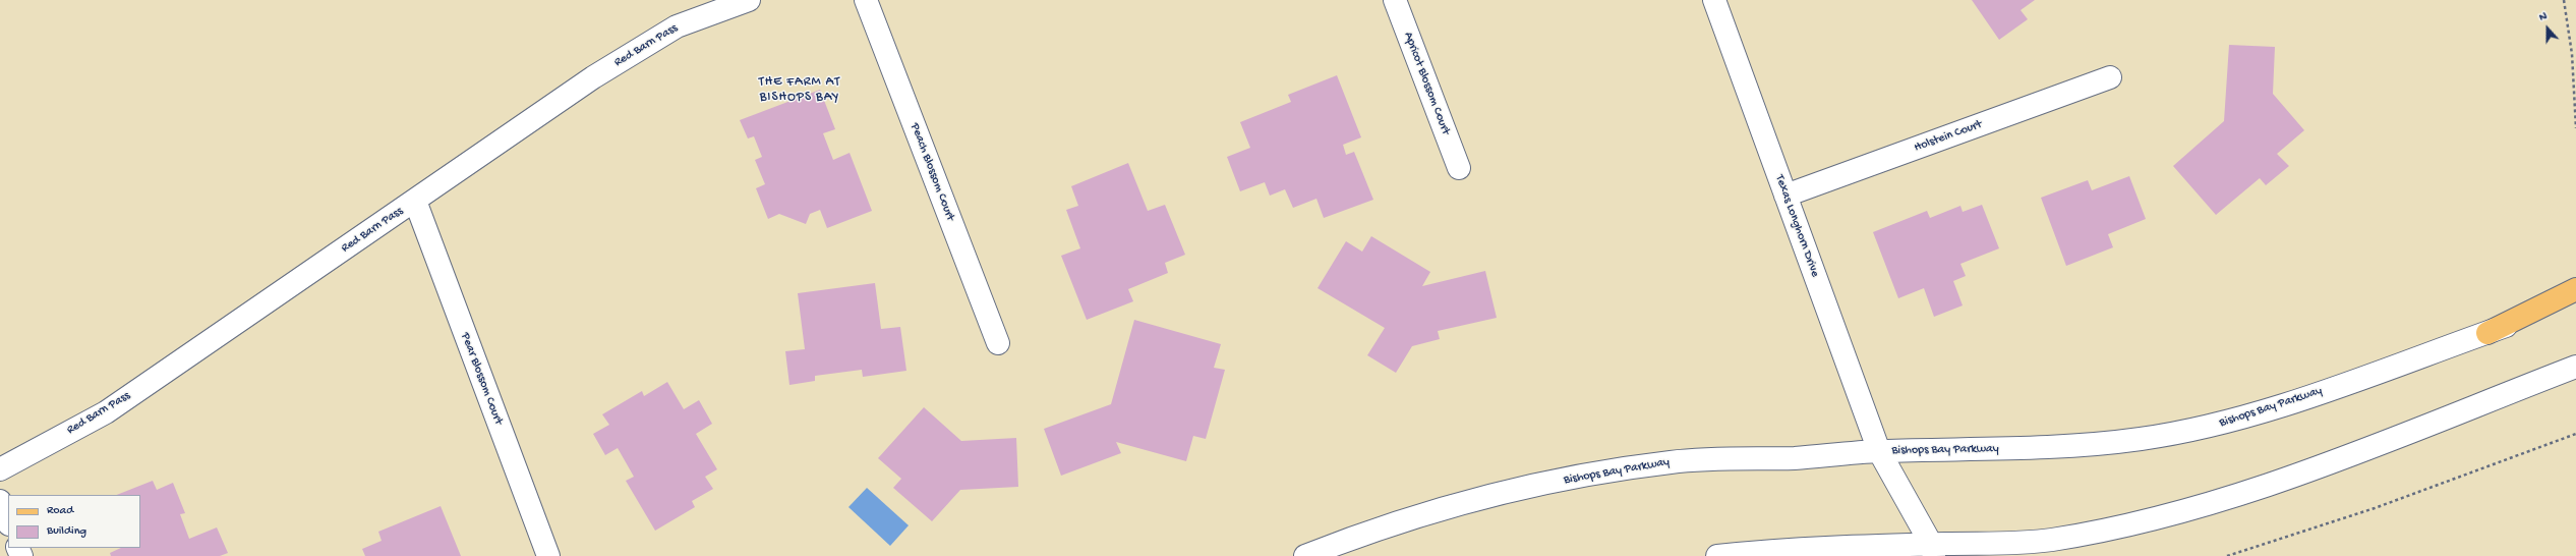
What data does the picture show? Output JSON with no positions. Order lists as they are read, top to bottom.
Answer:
{
  "streets": {
    "street": [
      "Red Barn Pass",
      "Apricot Blossom Court",
      "Holstein Court",
      "Peach Blossom Court",
      "Texas Longhorn Drive",
      "Pear Blossom Court",
      "Bishops Bay Parkway"
    ]
  },
  "crossings": [
    ["Red Barn Pass", "Pear Blossom Court"],
    ["Holstein Court", "Texas Longhorn Drive"],
    ["Texas Longhorn Drive", "Bishops Bay Parkway"]
  ],
  "districts": ["THE FARM AT BISHOPS BAY"],
  "legend": ["Road", "Building"],
  "north": "top"
}
